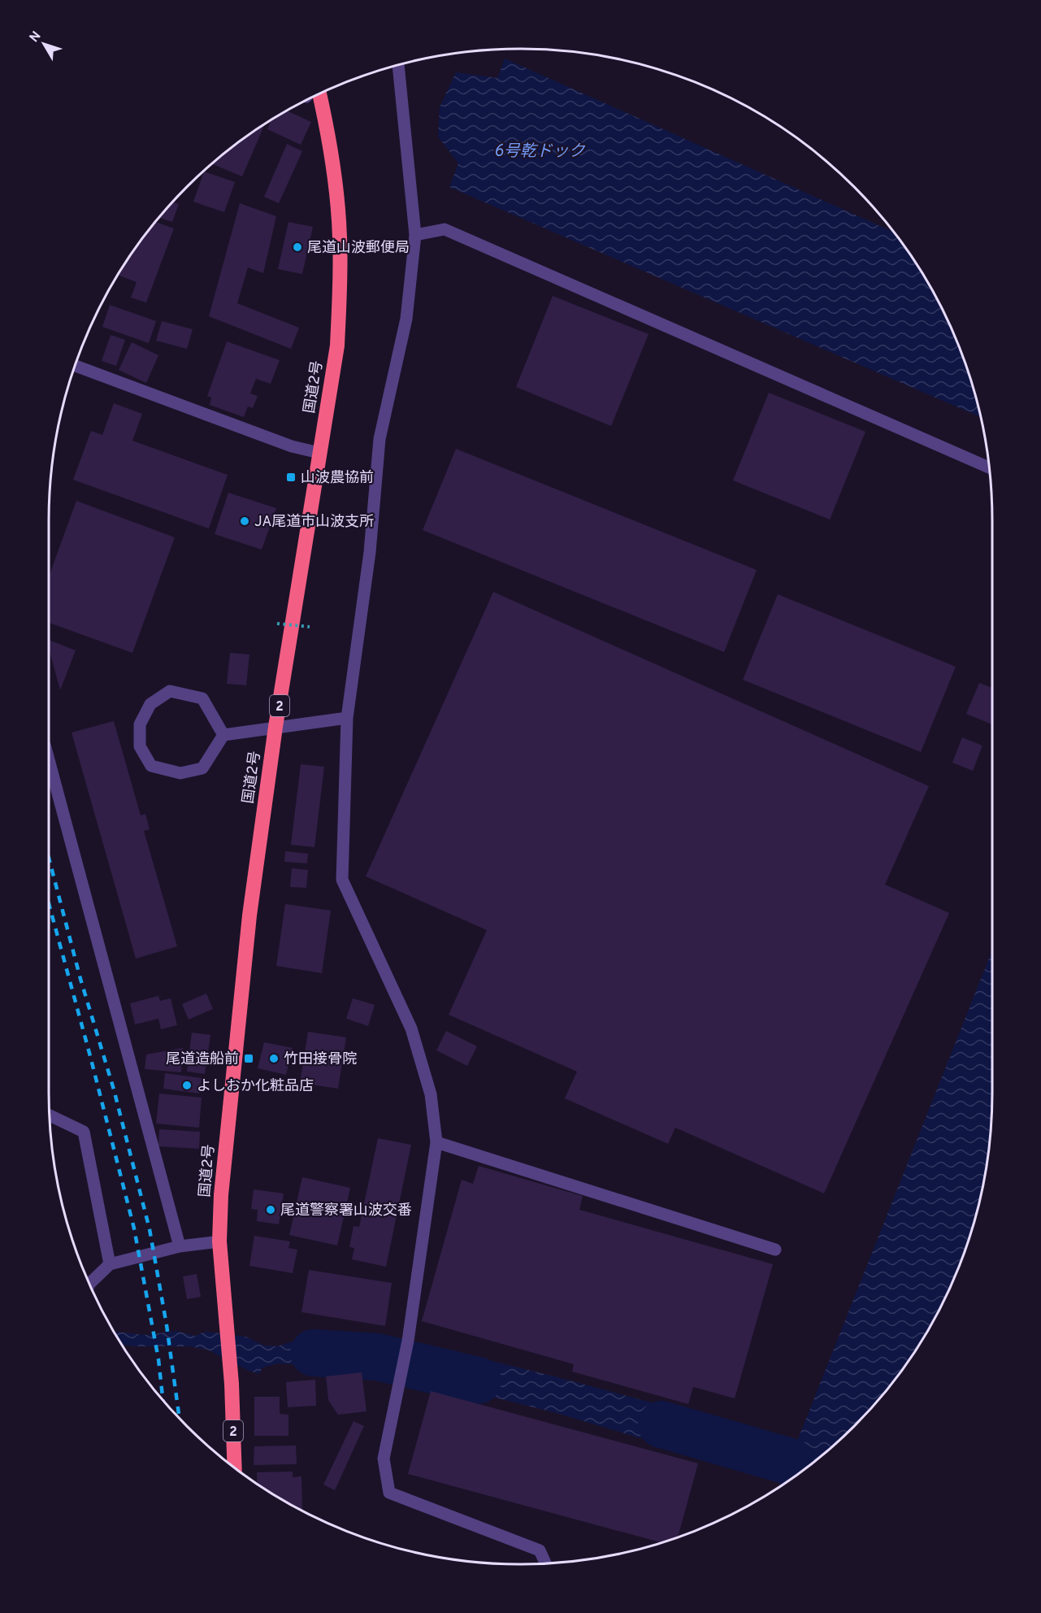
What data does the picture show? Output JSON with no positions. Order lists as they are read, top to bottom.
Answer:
{
  "streets": {
    "highway": ["国道2号", "2"]
  },
  "water": ["6号乾ドック"],
  "places": {
    "other": [
      "尾道山波郵便局",
      "JA尾道市山波支所",
      "竹田接骨院",
      "よしおか化粧品店",
      "尾道警察署山波交番"
    ],
    "transit": ["山波農協前", "尾道造船前"]
  },
  "north": "top left"
}
